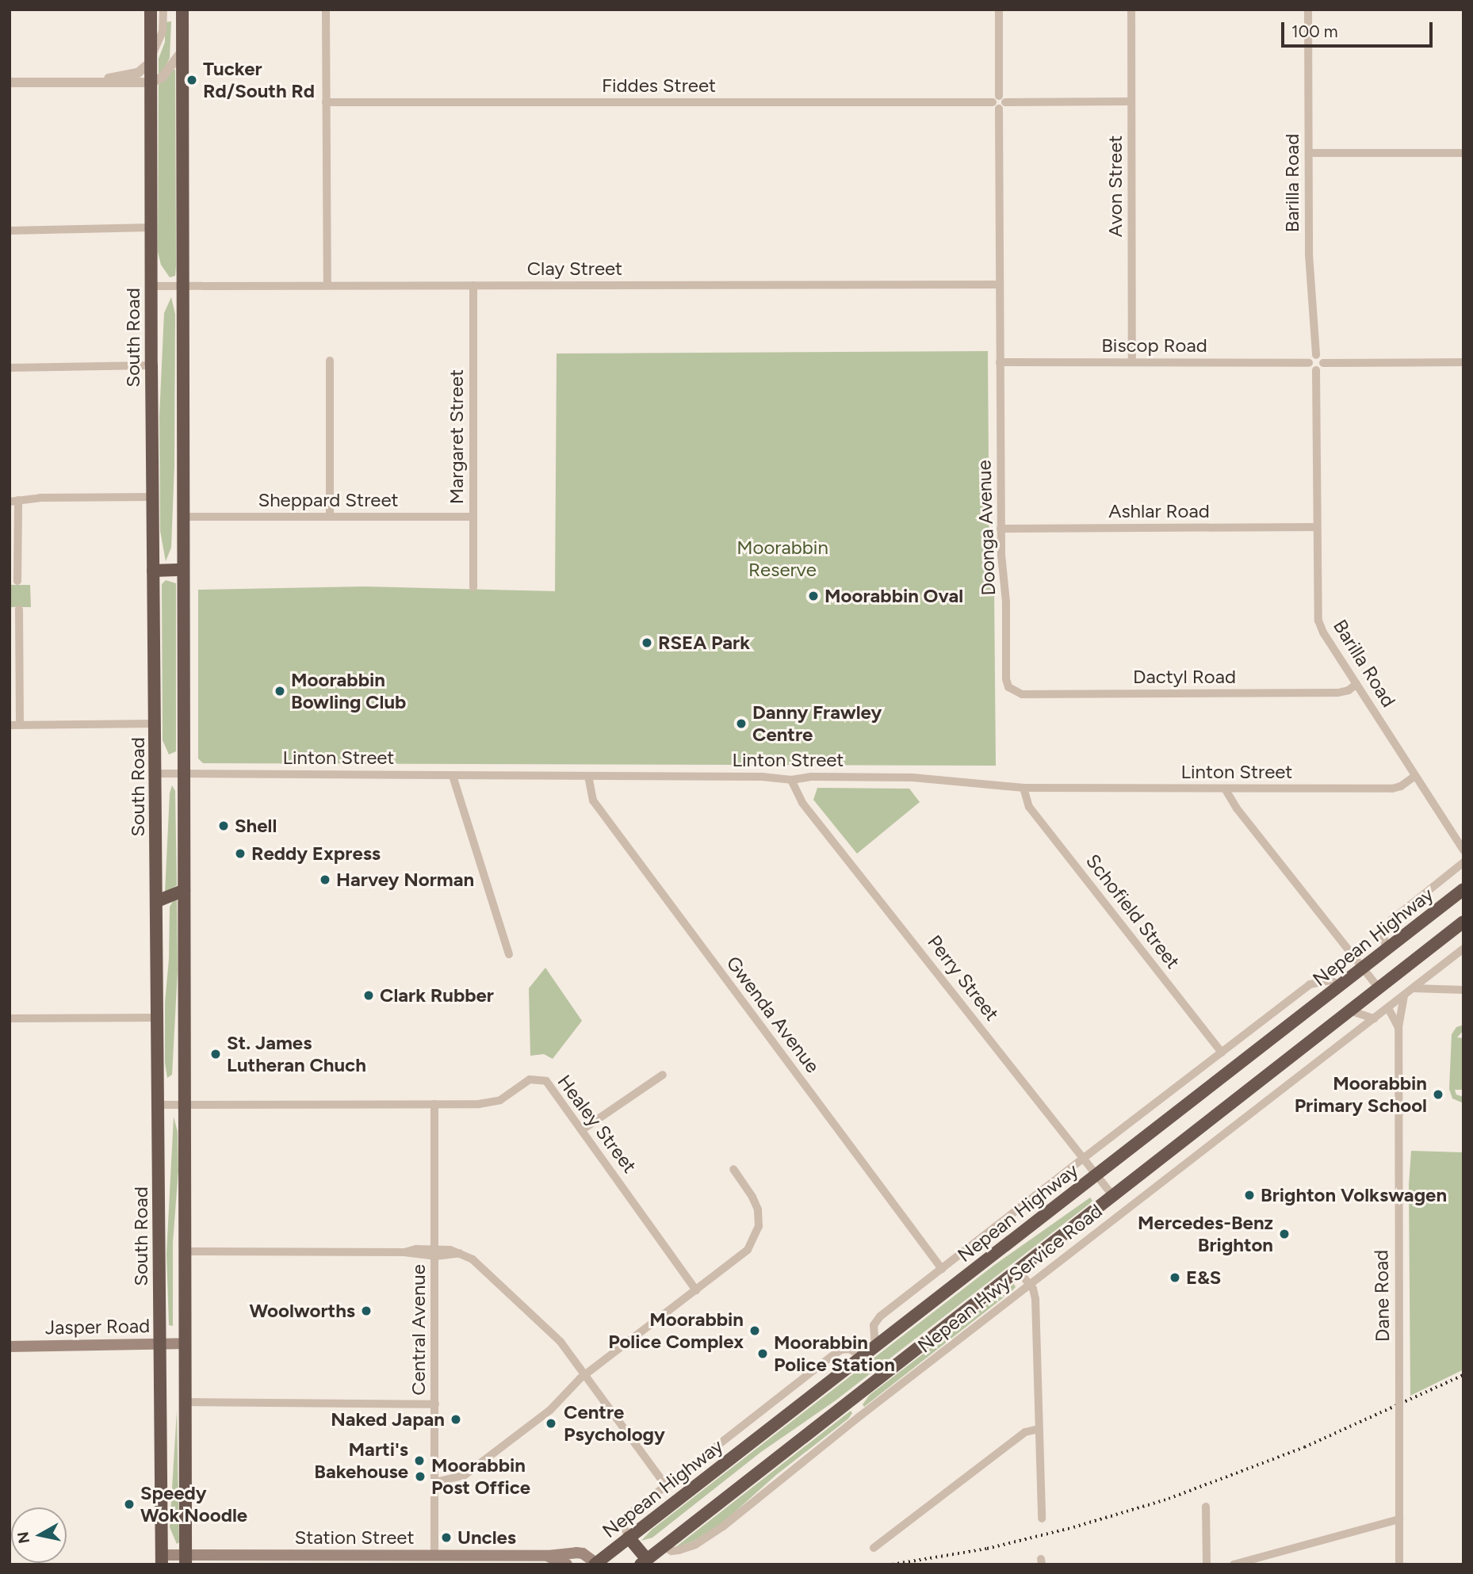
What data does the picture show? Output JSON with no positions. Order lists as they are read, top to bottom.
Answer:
{
  "streets": {
    "highway": ["South Road", "Nepean Highway"],
    "main road": ["Jasper Road", "Station Street"],
    "street": [
      "Fiddes Street",
      "Barilla Road",
      "Avon Street",
      "Clay Street",
      "Biscop Road",
      "Margaret Street",
      "Sheppard Street",
      "Ashlar Road",
      "Doonga Avenue",
      "Dactyl Road",
      "Linton Street",
      "Schofield Street",
      "Perry Street",
      "Gwenda Avenue",
      "Healey Street",
      "Nepean Hwy Service Road",
      "Dane Road",
      "Central Avenue"
    ]
  },
  "crossings": [
    ["Barilla Road", "Biscop Road"],
    ["Barilla Road", "Ashlar Road"],
    ["Barilla Road", "Dactyl Road"],
    ["Barilla Road", "Linton Street"],
    ["Avon Street", "Biscop Road"],
    ["Clay Street", "South Road"],
    ["Clay Street", "Margaret Street"],
    ["Clay Street", "Doonga Avenue"],
    ["South Road", "Linton Street"],
    ["South Road", "Healey Street"],
    ["South Road", "Jasper Road"],
    ["South Road", "Station Street"],
    ["Biscop Road", "Doonga Avenue"],
    ["Margaret Street", "Sheppard Street"],
    ["Ashlar Road", "Doonga Avenue"],
    ["Doonga Avenue", "Dactyl Road"],
    ["Linton Street", "Schofield Street"],
    ["Linton Street", "Perry Street"],
    ["Linton Street", "Gwenda Avenue"],
    ["Nepean Highway", "Perry Street"],
    ["Nepean Highway", "Station Street"],
    ["Healey Street", "Central Avenue"],
    ["Nepean Hwy Service Road", "Dane Road"],
    ["Central Avenue", "Station Street"]
  ],
  "parks": ["Moorabbin Reserve"],
  "places": [
    "Tucker Rd/South Rd",
    "Moorabbin Oval",
    "RSEA Park",
    "Moorabbin Bowling Club",
    "Danny Frawley Centre",
    "Shell",
    "Reddy Express",
    "Harvey Norman",
    "Clark Rubber",
    "St. James Lutheran Chuch",
    "Moorabbin Primary School",
    "Brighton Volkswagen",
    "Mercedes-Benz Brighton",
    "E&S",
    "Woolworths",
    "Moorabbin Police Complex",
    "Moorabbin Police Station",
    "Naked Japan",
    "Centre Psychology",
    "Marti's Bakehouse",
    "Moorabbin Post Office",
    "Speedy Wok Noodle",
    "Uncles"
  ],
  "scale_bar": "100 m",
  "north": "left"
}
